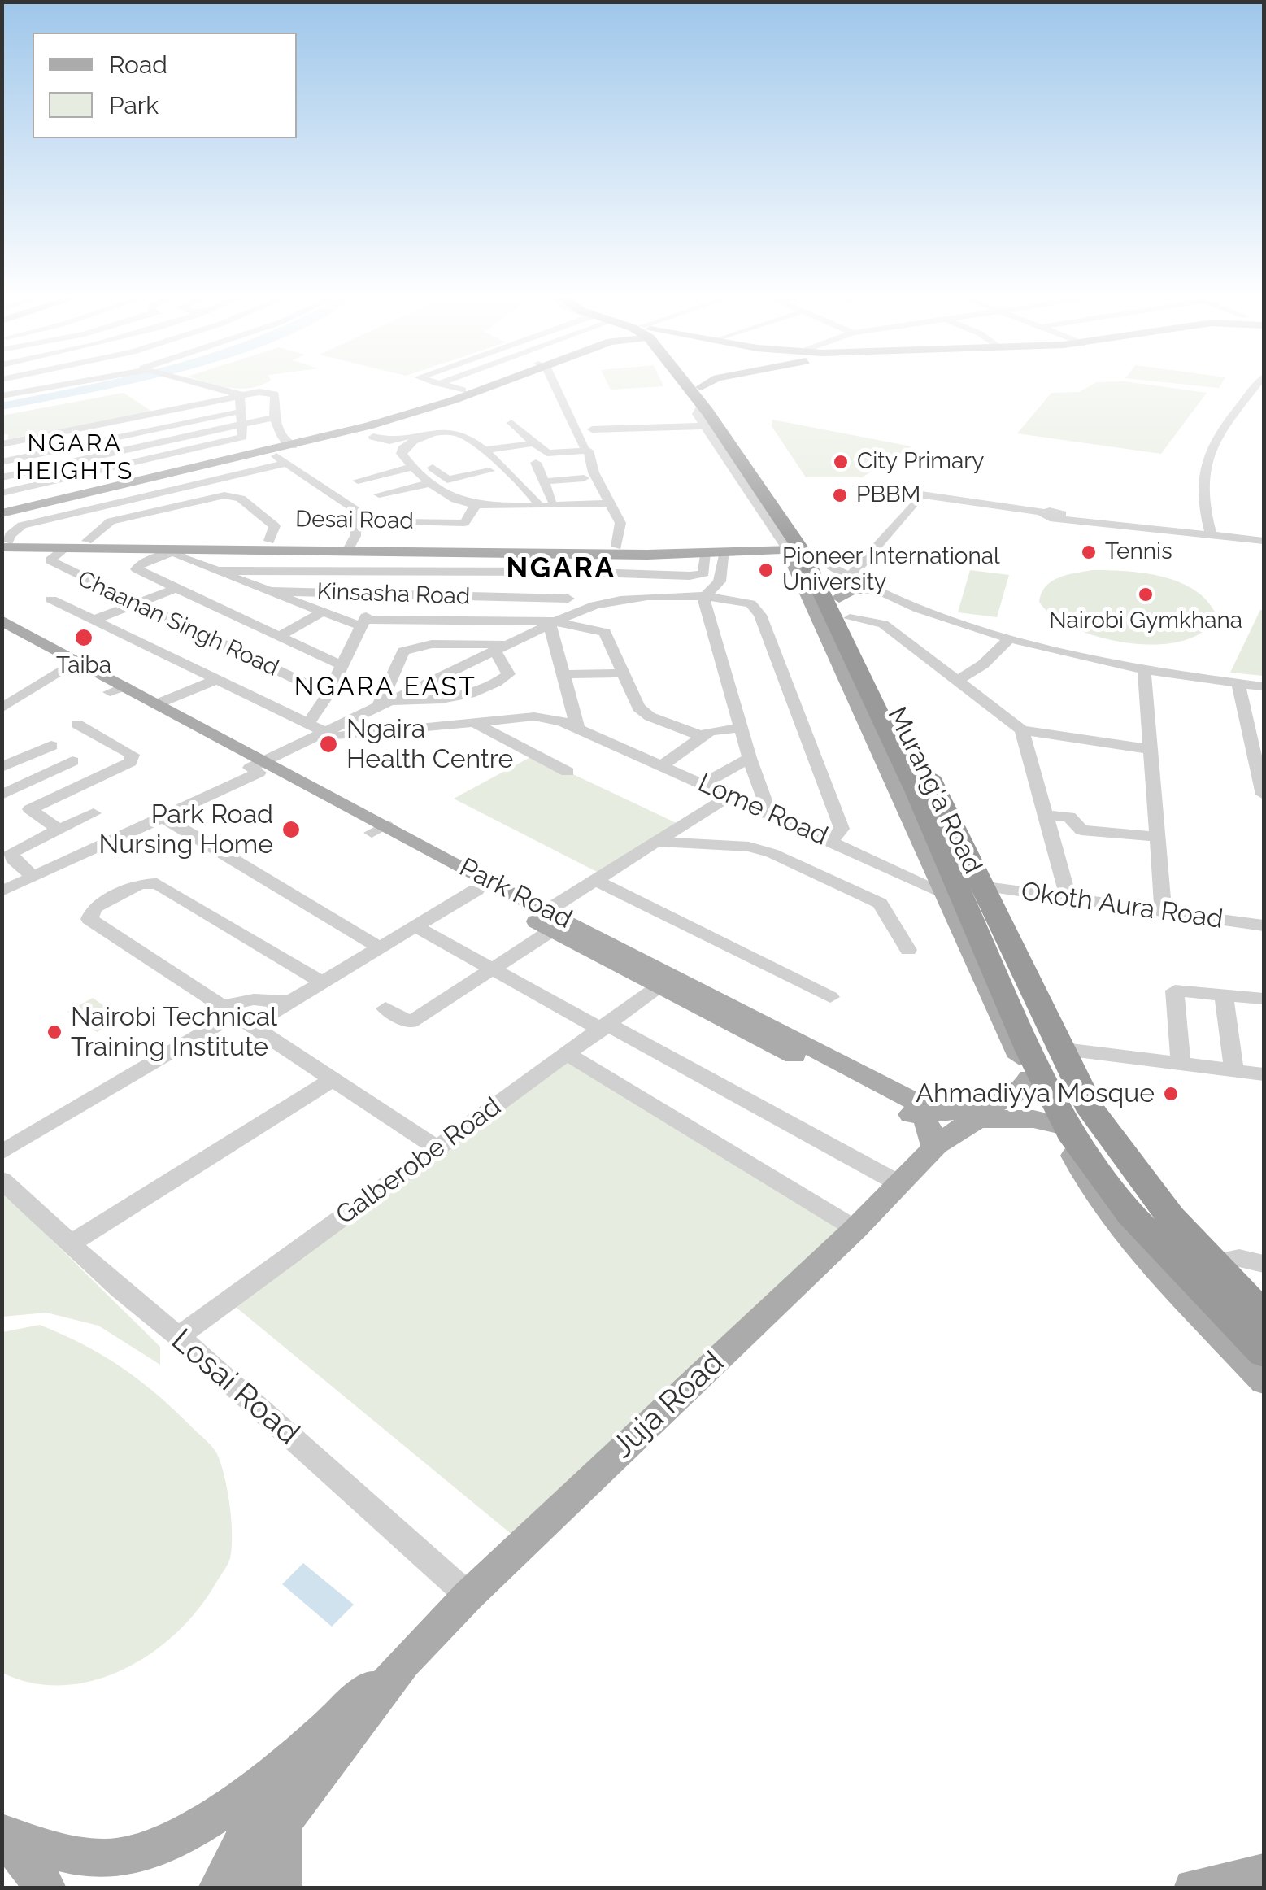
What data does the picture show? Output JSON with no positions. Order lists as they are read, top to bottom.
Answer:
{
  "streets": {
    "highway": ["Murang'a Road"],
    "main road": ["Desai Road", "Park Road", "Juja Road"],
    "street": [
      "Kinsasha Road",
      "Chaanan Singh Road",
      "Lome Road",
      "Okoth Aura Road",
      "Galberobe Road",
      "Losai Road"
    ]
  },
  "crossings": [
    ["Desai Road", "Chaanan Singh Road"],
    ["Desai Road", "Murang'a Road"],
    ["Kinsasha Road", "Lome Road"],
    ["Murang'a Road", "Lome Road"],
    ["Murang'a Road", "Okoth Aura Road"],
    ["Murang'a Road", "Juja Road"],
    ["Park Road", "Galberobe Road"],
    ["Galberobe Road", "Losai Road"],
    ["Losai Road", "Juja Road"]
  ],
  "districts": ["NGARA HEIGHTS", "NGARA", "NGARA EAST"],
  "places": [
    "City Primary",
    "PBBM",
    "Tennis",
    "Pioneer International University",
    "Nairobi Gymkhana",
    "Taiba",
    "Ngaira Health Centre",
    "Park Road Nursing Home",
    "Nairobi Technical Training Institute",
    "Ahmadiyya Mosque"
  ],
  "legend": ["Road", "Park"]
}
